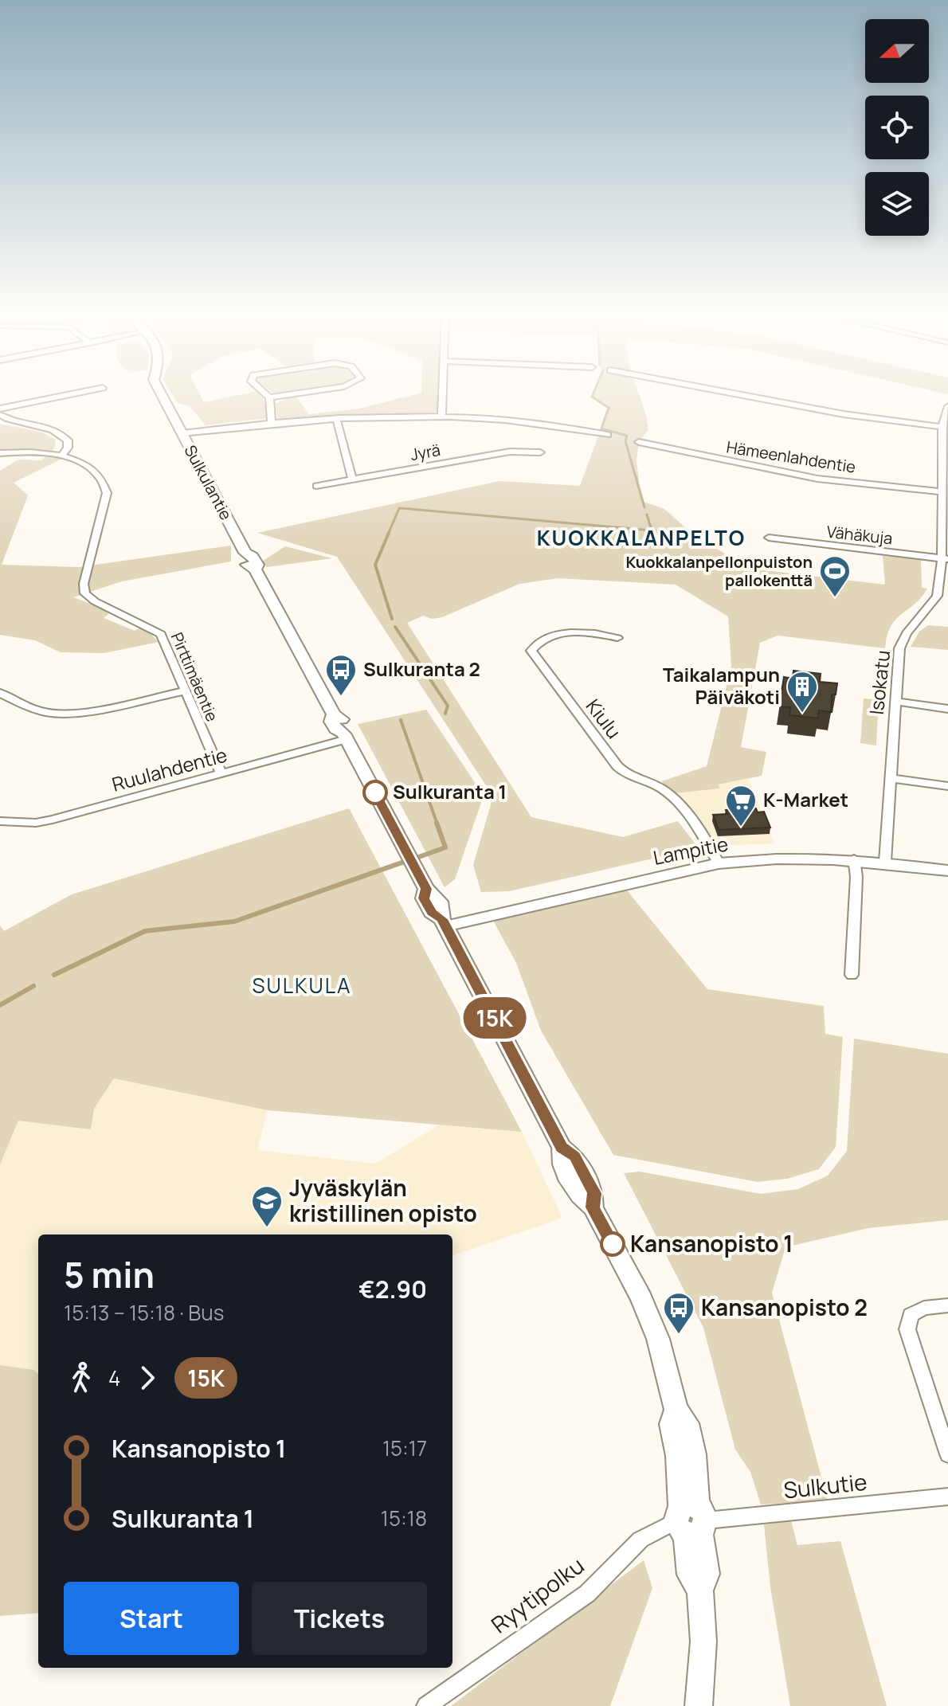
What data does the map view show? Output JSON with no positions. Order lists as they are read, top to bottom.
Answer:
{
  "streets": {
    "main road": ["Sulkulantie"],
    "street": [
      "Jyrä",
      "Hämeenlahdentie",
      "Vähäkuja",
      "Pirttimäentie",
      "Isokatu",
      "Kiulu",
      "Ruulahdentie",
      "Lampitie",
      "Sulkutie",
      "Ryytipolku"
    ]
  },
  "crossings": [
    ["Hämeenlahdentie", "Isokatu"],
    ["Sulkulantie", "Ruulahdentie"],
    ["Sulkulantie", "Lampitie"],
    ["Sulkulantie", "Sulkutie"],
    ["Sulkulantie", "Ryytipolku"],
    ["Vähäkuja", "Isokatu"],
    ["Pirttimäentie", "Ruulahdentie"],
    ["Isokatu", "Lampitie"],
    ["Kiulu", "Lampitie"],
    ["Sulkutie", "Ryytipolku"]
  ],
  "districts": ["KUOKKALANPELTO", "SULKULA"],
  "places": {
    "sports": ["Kuokkalanpellonpuiston pallokenttä"],
    "bus stop": ["Sulkuranta 2", "Kansanopisto 2"],
    "building": ["Taikalampun Päiväkoti"],
    "other": ["Sulkuranta 1", "Kansanopisto 1"],
    "supermarket": ["K-Market"],
    "school or university": ["Jyväskylän kristillinen opisto"]
  },
  "lines": ["bus line 15K"],
  "north": "left",
  "page": {
    "on_map": "15K",
    "heading": ["5 min", "15:13 – 15:18 · Bus", "€2.90"],
    "legs": ["4", "15K"],
    "list": [
      {
        "name": "Kansanopisto 1",
        "value": "15:17"
      },
      {
        "name": "Sulkuranta 1",
        "value": "15:18"
      }
    ],
    "buttons": ["Start", "Tickets"]
  }
}
